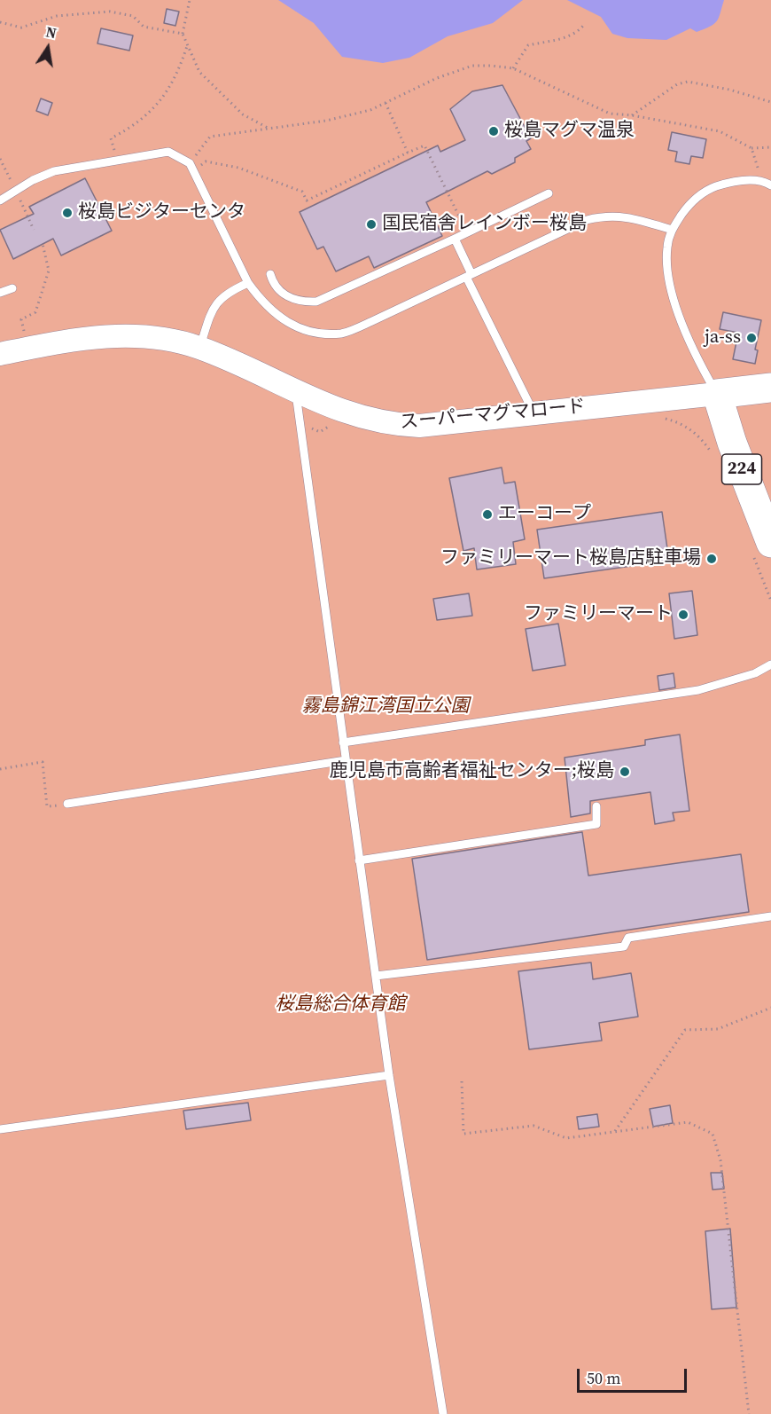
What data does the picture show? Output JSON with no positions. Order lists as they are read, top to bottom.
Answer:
{
  "streets": {
    "highway": ["224"],
    "street": ["スーパーマグマロード"]
  },
  "crossings": [
    ["スーパーマグマロード", "224"]
  ],
  "parks": ["霧島錦江湾国立公園", "桜島総合体育館"],
  "places": [
    "桜島マグマ温泉",
    "桜島ビジターセンタ",
    "国民宿舎レインボー桜島",
    "ja-ss",
    "エーコープ",
    "ファミリーマート桜島店駐車場",
    "ファミリーマート",
    "鹿児島市高齢者福祉センター;桜島"
  ],
  "scale_bar": "50 m",
  "north": "top"
}
